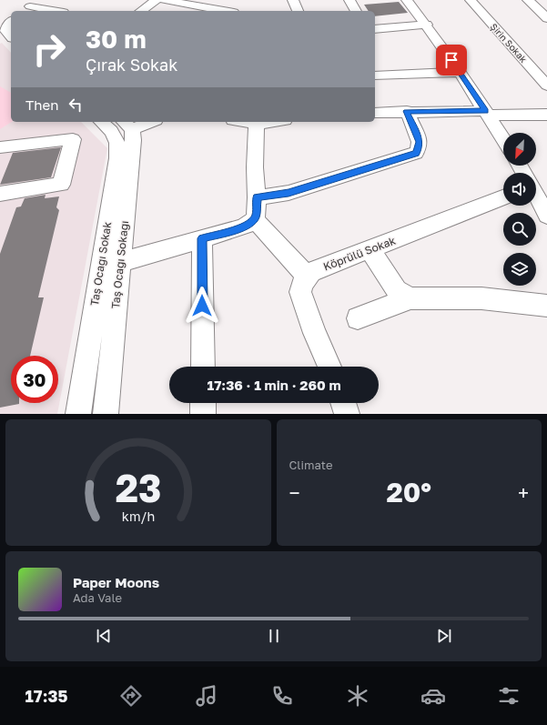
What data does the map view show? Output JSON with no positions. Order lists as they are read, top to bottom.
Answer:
{
  "streets": {
    "street": [
      "Şirin Sokak",
      "Köprülü Sokak",
      "Taş Ocağı Sokak",
      "Taş Ocağı Sokağı"
    ]
  },
  "north": "bottom left",
  "page": {
    "turn": ["30 m", "Çırak Sokak"],
    "then": "Then",
    "limit": "30",
    "trip": "17:36 · 1 min · 260 m",
    "tile": "Climate",
    "heat": ["−", "20°", "+"],
    "song": ["Paper Moons", "Ada Vale"],
    "tabs": "17:35",
    "gauge": ["23", "km/h"]
  }
}
